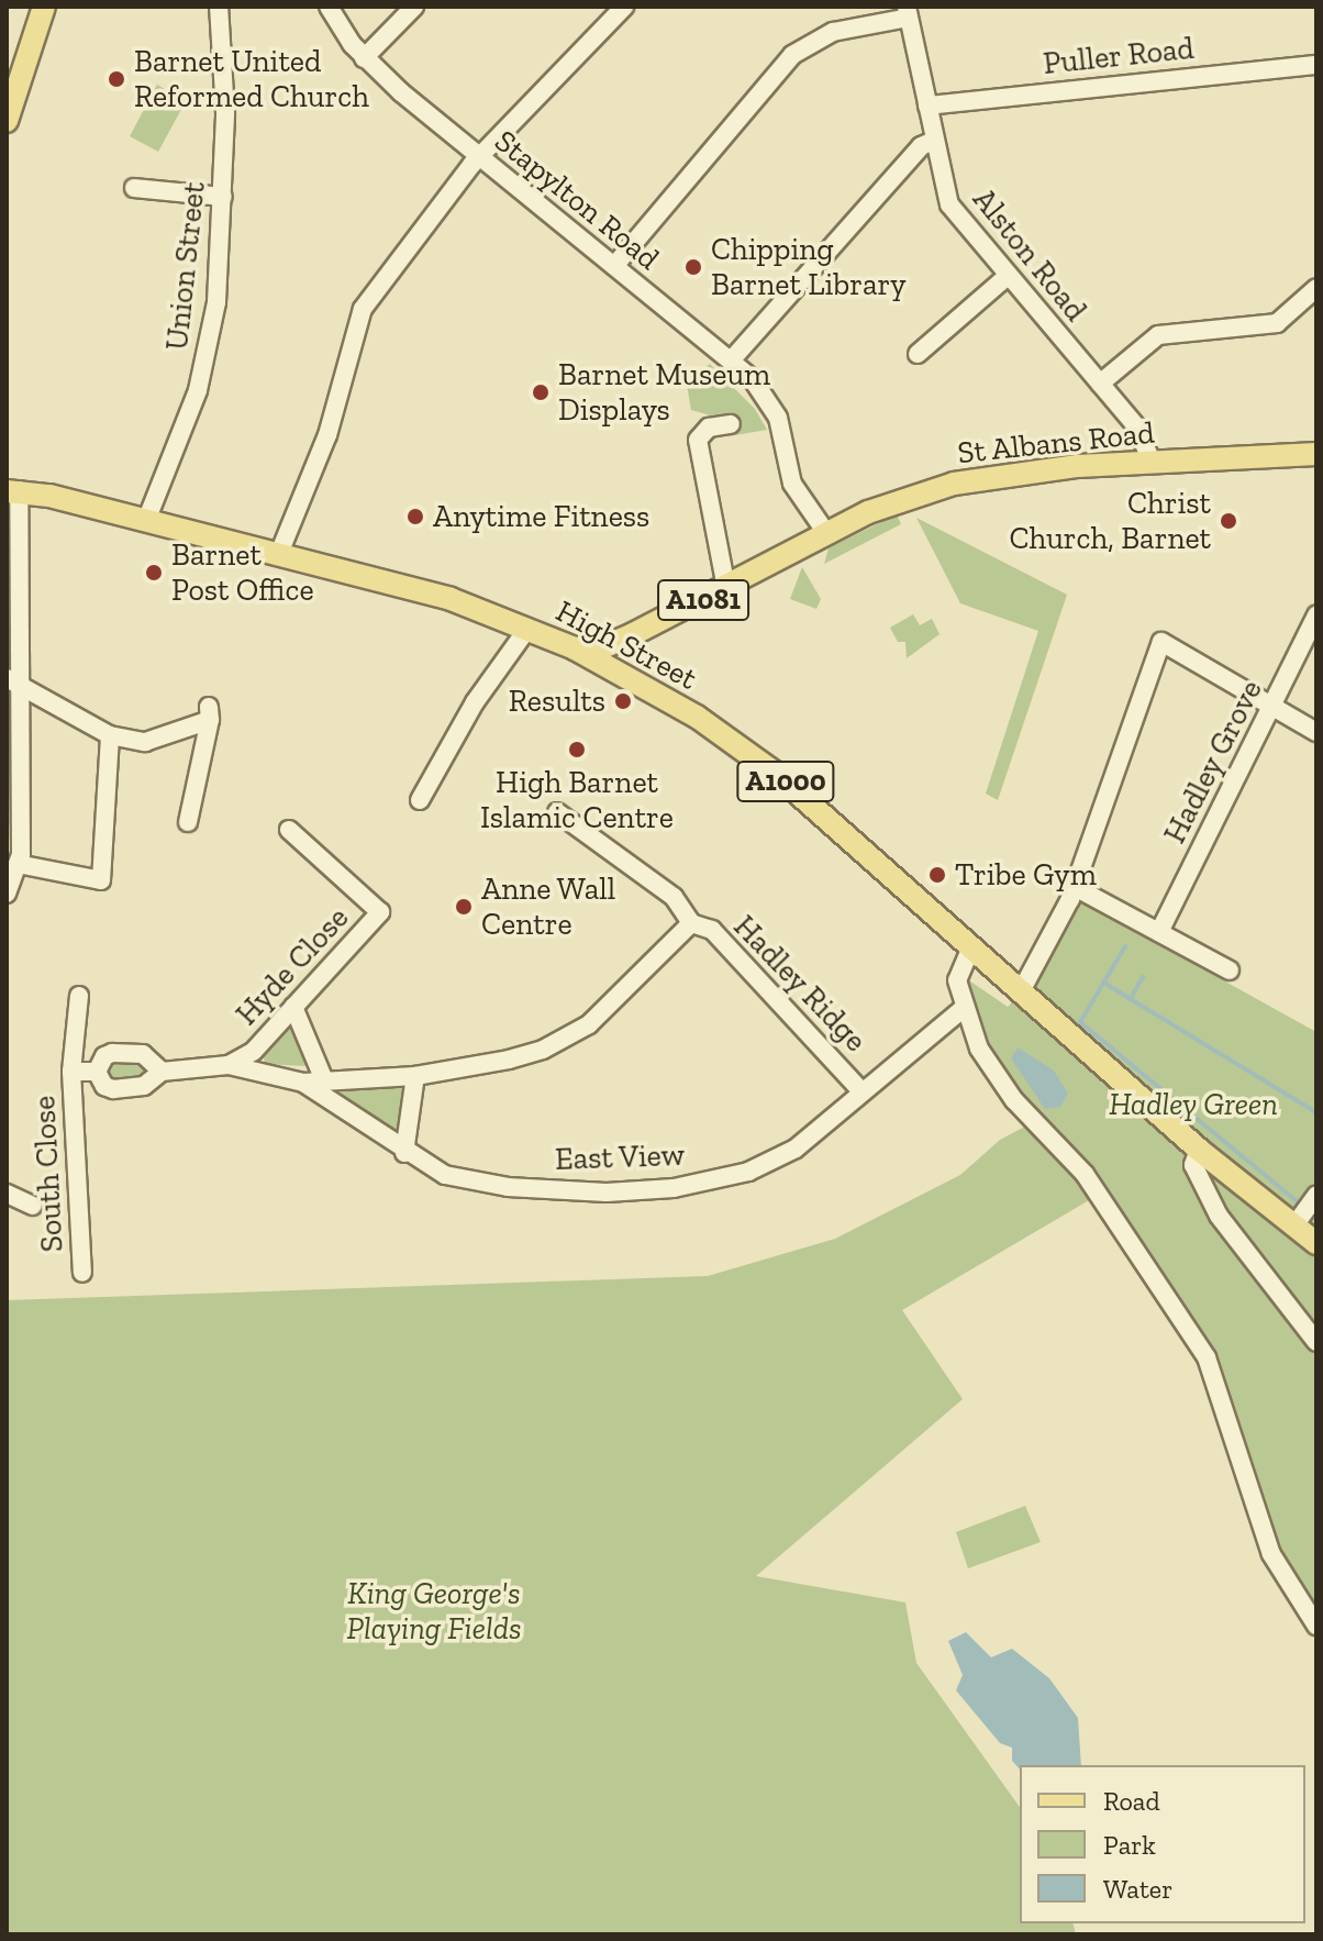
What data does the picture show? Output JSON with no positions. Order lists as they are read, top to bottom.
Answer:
{
  "streets": {
    "main road": [
      "St Albans Road",
      "A1081",
      "High Street",
      "A1000"
    ],
    "street": [
      "Puller Road",
      "Stapylton Road",
      "Alston Road",
      "Union Street",
      "Hadley Grove",
      "Hyde Close",
      "Hadley Ridge",
      "East View",
      "South Close"
    ]
  },
  "crossings": [
    ["Puller Road", "Alston Road"],
    ["Stapylton Road", "St Albans Road"],
    ["Alston Road", "St Albans Road"],
    ["Union Street", "High Street"],
    ["St Albans Road", "High Street"],
    ["High Street", "A1000"],
    ["Hyde Close", "South Close"],
    ["Hadley Ridge", "East View"]
  ],
  "parks": ["Hadley Green", "King George's Playing Fields"],
  "places": [
    "Barnet United Reformed Church",
    "Chipping Barnet Library",
    "Barnet Museum Displays",
    "Anytime Fitness",
    "Christ Church, Barnet",
    "Barnet Post Office",
    "Results",
    "High Barnet Islamic Centre",
    "Tribe Gym",
    "Anne Wall Centre"
  ],
  "legend": ["Road", "Park", "Water"]
}
